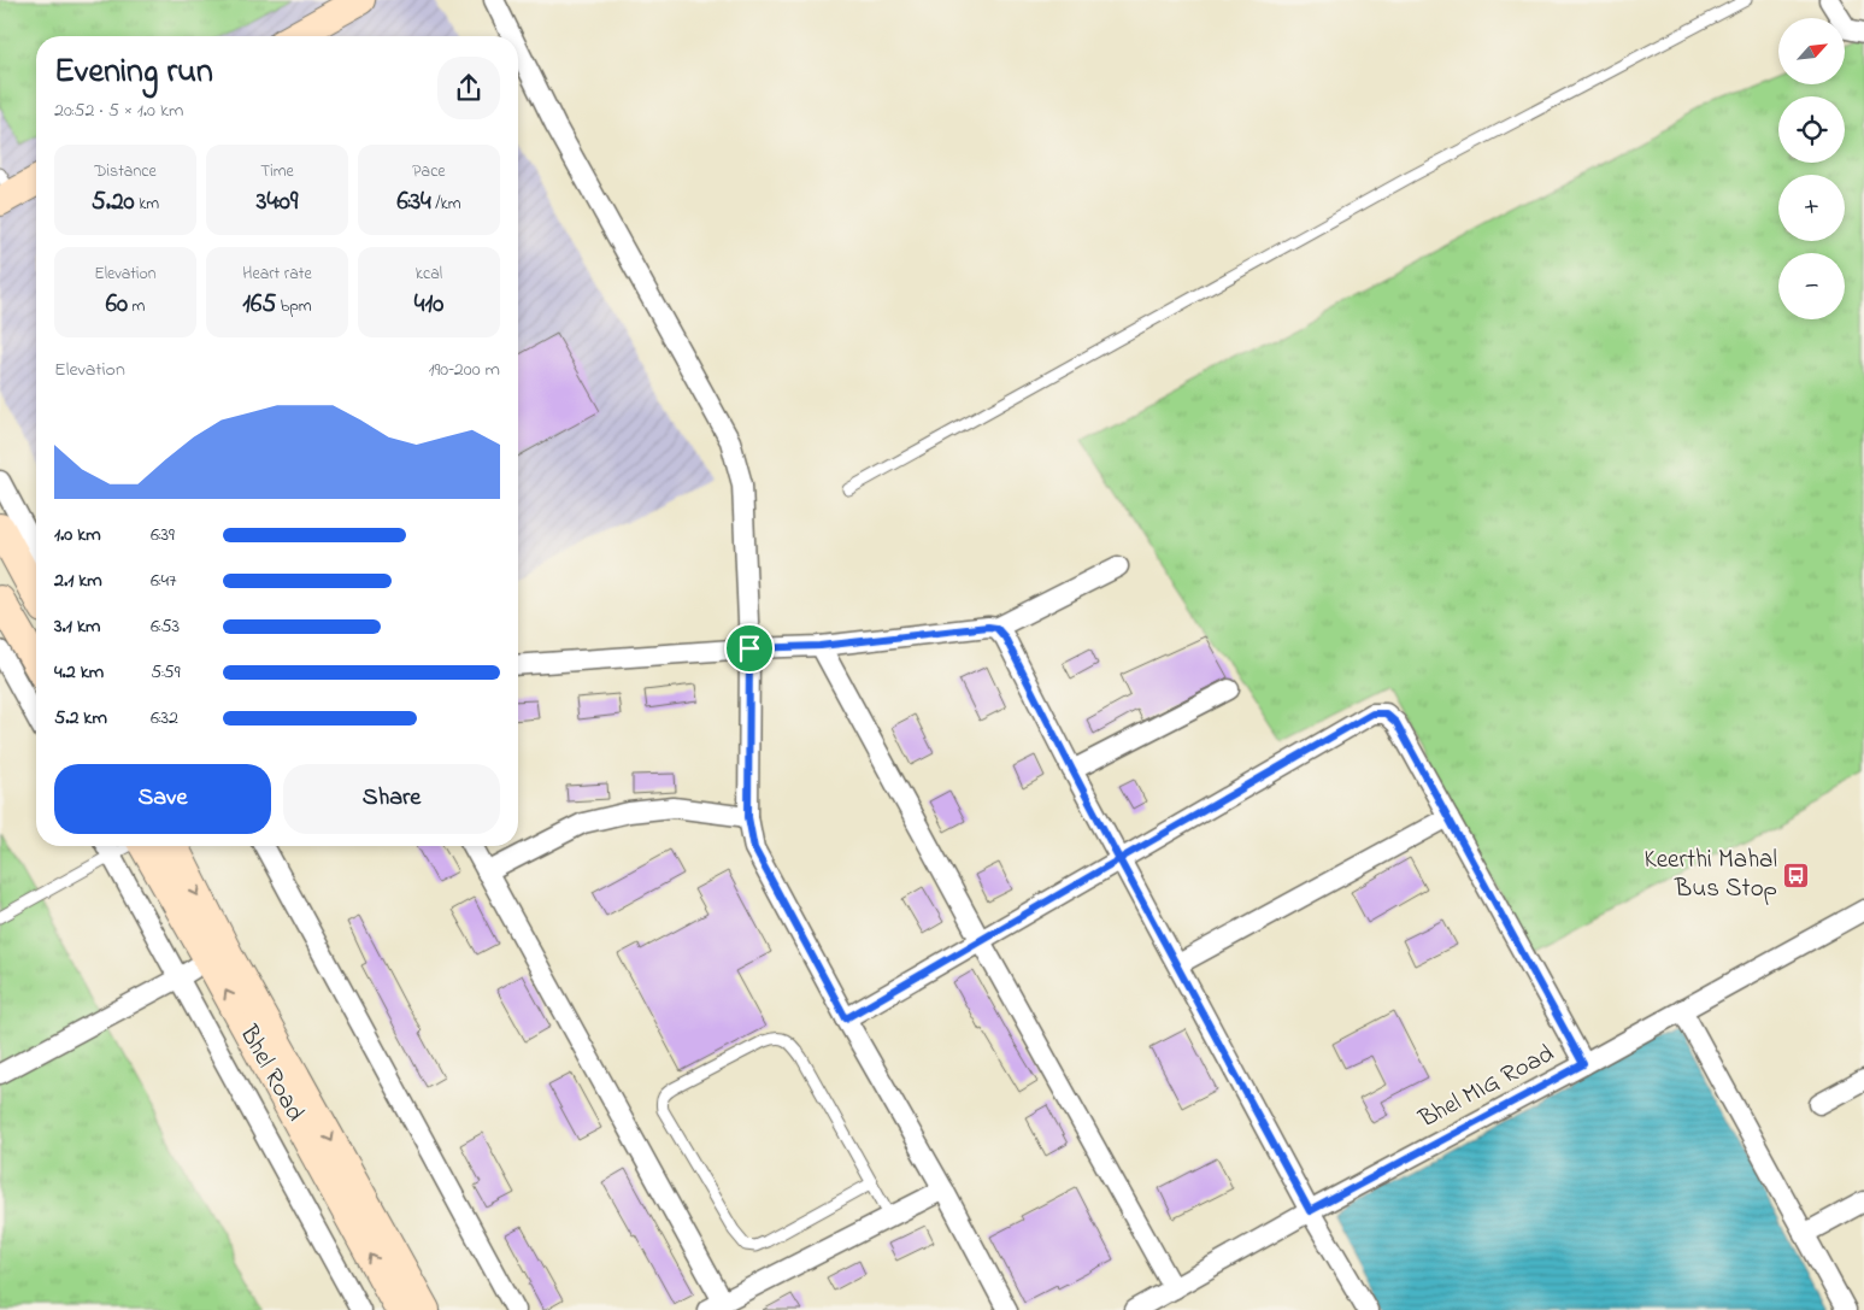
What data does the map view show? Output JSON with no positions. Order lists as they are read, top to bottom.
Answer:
{
  "streets": {
    "street": ["Bhel Road", "Bhel MIG Road"]
  },
  "places": {
    "bus stop": ["Keerthi Mahal Bus Stop"]
  },
  "north": "top right",
  "page": {
    "map_buttons": ["+", "−"],
    "heading": ["Evening run", "20:52 · 5 × 1.0 km"],
    "stats": [
      ["Distance", "5.20 km"],
      ["Time", "34:09"],
      ["Pace", "6:34 /km"],
      ["Elevation", "60 m"],
      ["Heart rate", "165 bpm"],
      ["kcal", "410"]
    ],
    "chart": ["Elevation", "190–200 m"],
    "list": [
      {
        "name": "1.0 km",
        "note": "6:39"
      },
      {
        "name": "2.1 km",
        "note": "6:47"
      },
      {
        "name": "3.1 km",
        "note": "6:53"
      },
      {
        "name": "4.2 km",
        "note": "5:59"
      },
      {
        "name": "5.2 km",
        "note": "6:32"
      }
    ],
    "buttons": ["Save", "Share"]
  }
}
